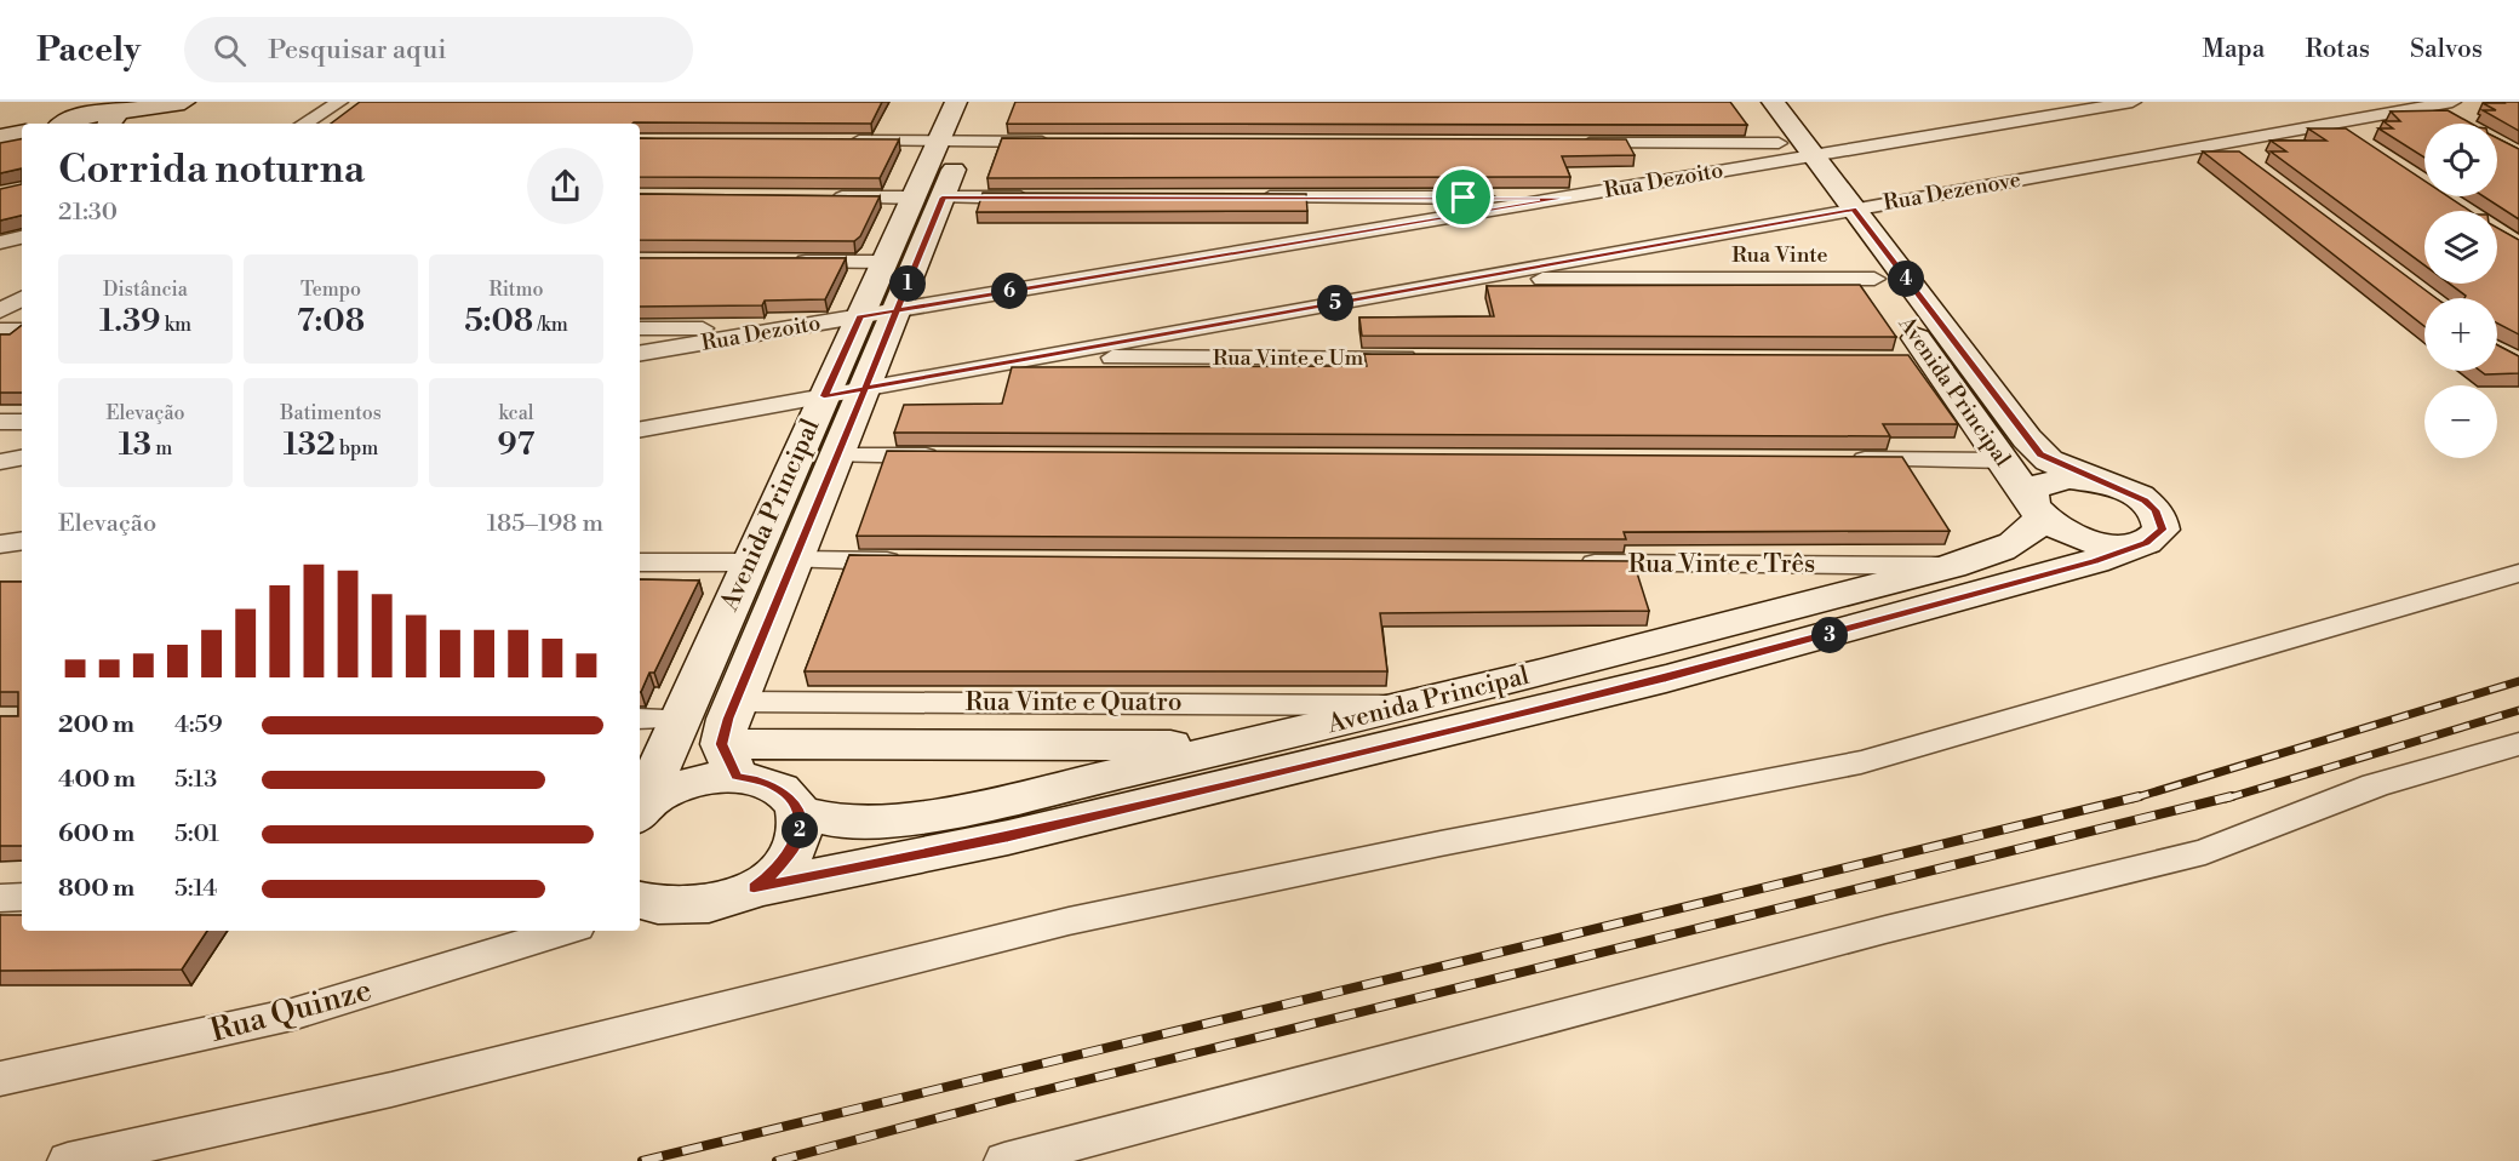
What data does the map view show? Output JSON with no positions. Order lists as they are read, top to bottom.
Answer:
{
  "streets": {
    "street": [
      "Rua Dezoito",
      "Rua Dezenove",
      "Rua Vinte",
      "Rua Vinte e Um",
      "Avenida Principal",
      "Rua Vinte e Três",
      "Rua Vinte e Quatro",
      "Rua Quinze"
    ]
  },
  "crossings": [
    ["Rua Dezoito", "Avenida Principal"],
    ["Rua Dezenove", "Rua Vinte"],
    ["Rua Dezenove", "Rua Vinte e Um"],
    ["Rua Dezenove", "Avenida Principal"],
    ["Rua Vinte", "Avenida Principal"],
    ["Avenida Principal", "Rua Vinte e Três"],
    ["Avenida Principal", "Rua Vinte e Quatro"]
  ],
  "page": {
    "header": "Pacely",
    "search": "Pesquisar aqui",
    "nav": ["Mapa", "Rotas", "Salvos"],
    "map_buttons": ["+", "−"],
    "heading": ["Corrida noturna", "21:30"],
    "stats": [
      ["Distância", "1.39 km"],
      ["Tempo", "7:08"],
      ["Ritmo", "5:08 /km"],
      ["Elevação", "13 m"],
      ["Batimentos", "132 bpm"],
      ["kcal", "97"]
    ],
    "pins": [
      "4",
      "1",
      "6",
      "5",
      "3",
      "2"
    ],
    "chart": ["Elevação", "185–198 m"],
    "list": [
      {
        "name": "200 m",
        "note": "4:59"
      },
      {
        "name": "400 m",
        "note": "5:13"
      },
      {
        "name": "600 m",
        "note": "5:01"
      },
      {
        "name": "800 m",
        "note": "5:14"
      }
    ]
  }
}
